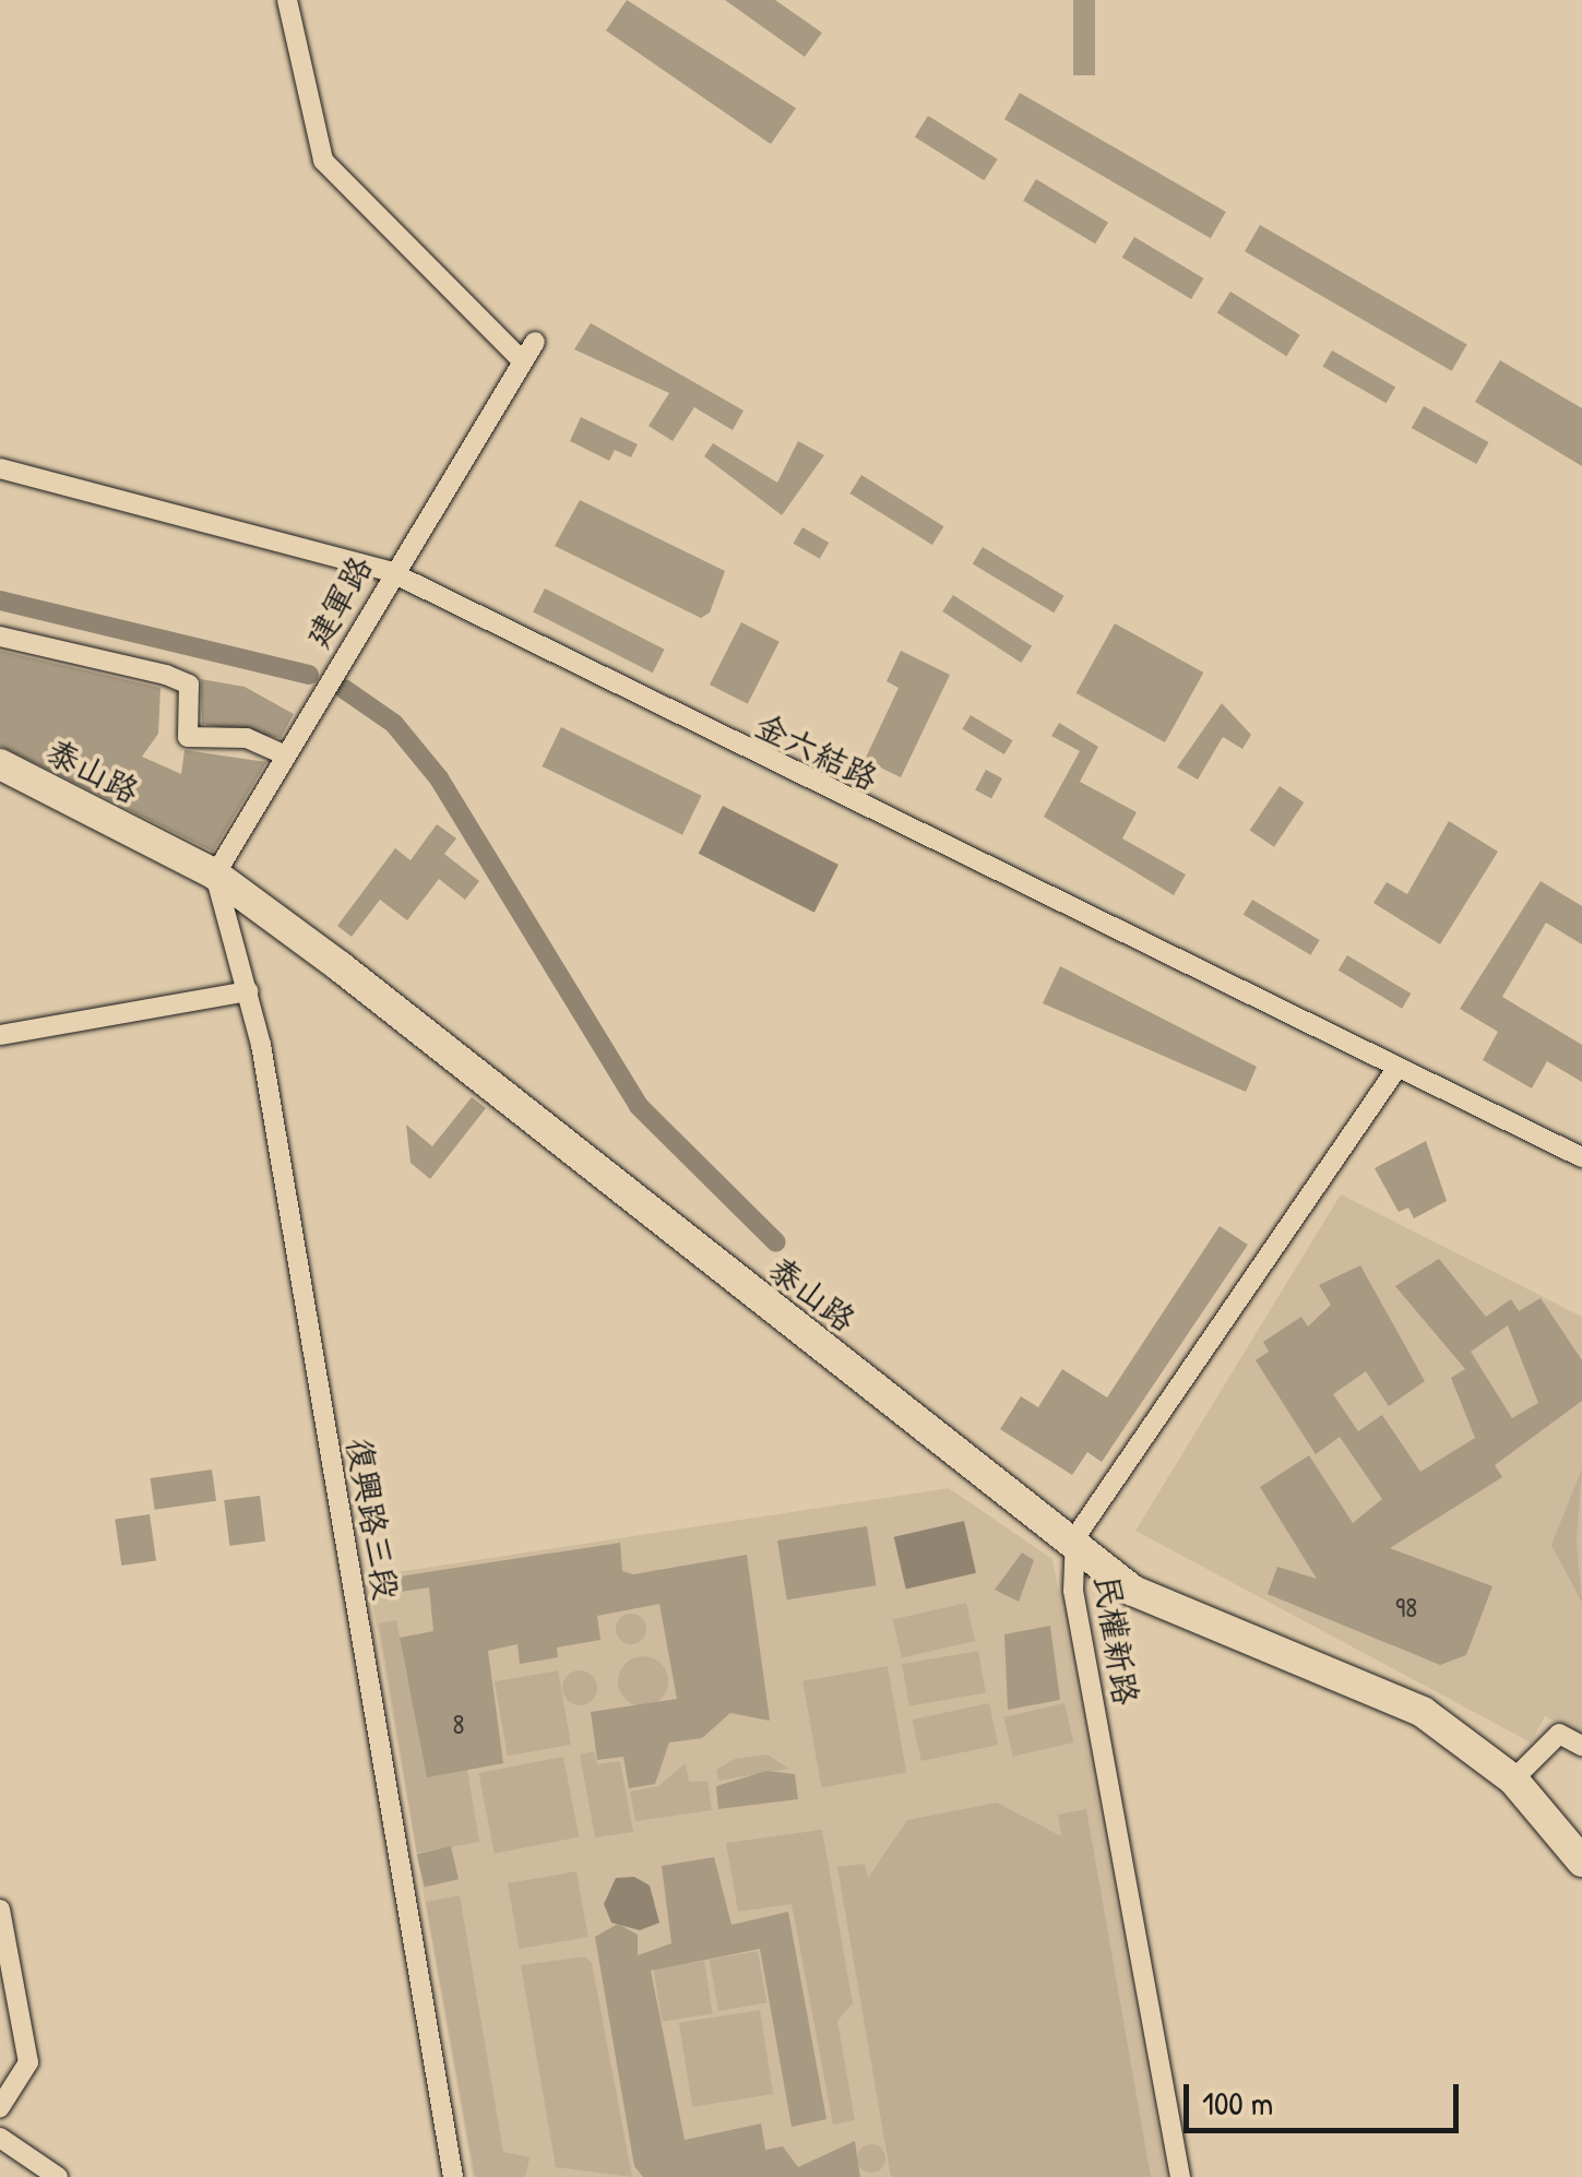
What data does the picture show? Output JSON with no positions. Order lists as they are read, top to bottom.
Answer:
{
  "streets": {
    "main road": ["泰山路"],
    "street": [
      "建軍路",
      "金六結路",
      "復興路三段",
      "民權新路"
    ]
  },
  "crossings": [
    ["建軍路", "金六結路"],
    ["建軍路", "泰山路"],
    ["建軍路", "復興路三段"],
    ["金六結路", "民權新路"],
    ["泰山路", "復興路三段"],
    ["泰山路", "民權新路"]
  ],
  "house_numbers": ["98", "8"],
  "scale_bar": "100 m"
}
